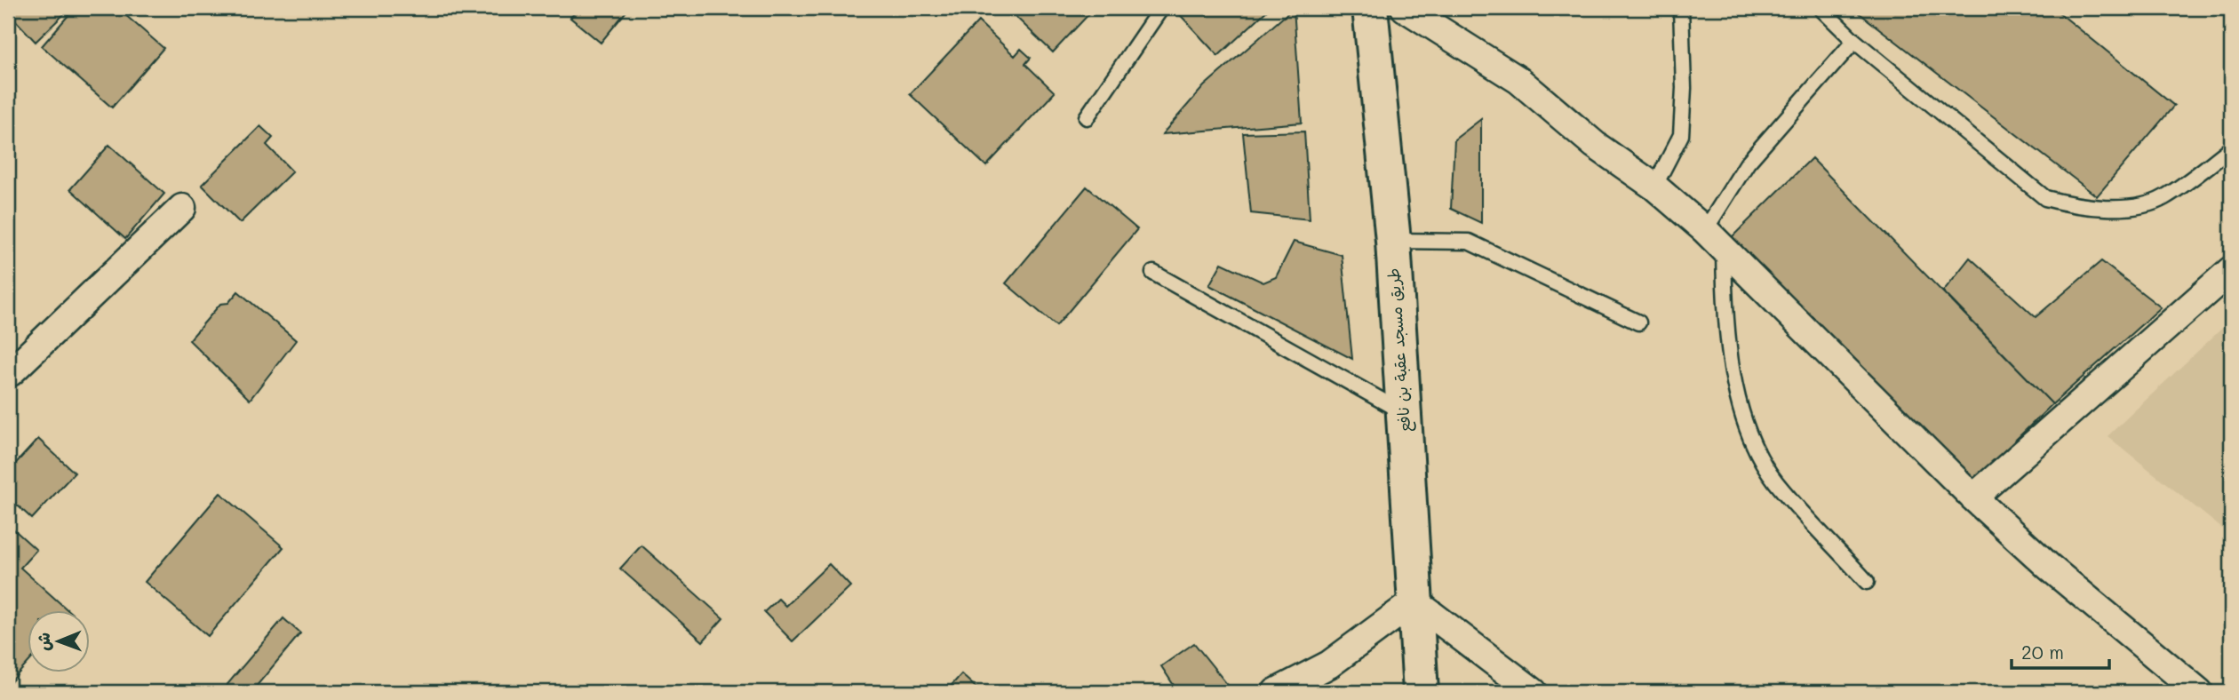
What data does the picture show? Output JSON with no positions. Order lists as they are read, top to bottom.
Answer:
{
  "streets": {
    "street": ["طريق مسجد عقبة بن نافع"]
  },
  "scale_bar": "20 m",
  "north": "left"
}
